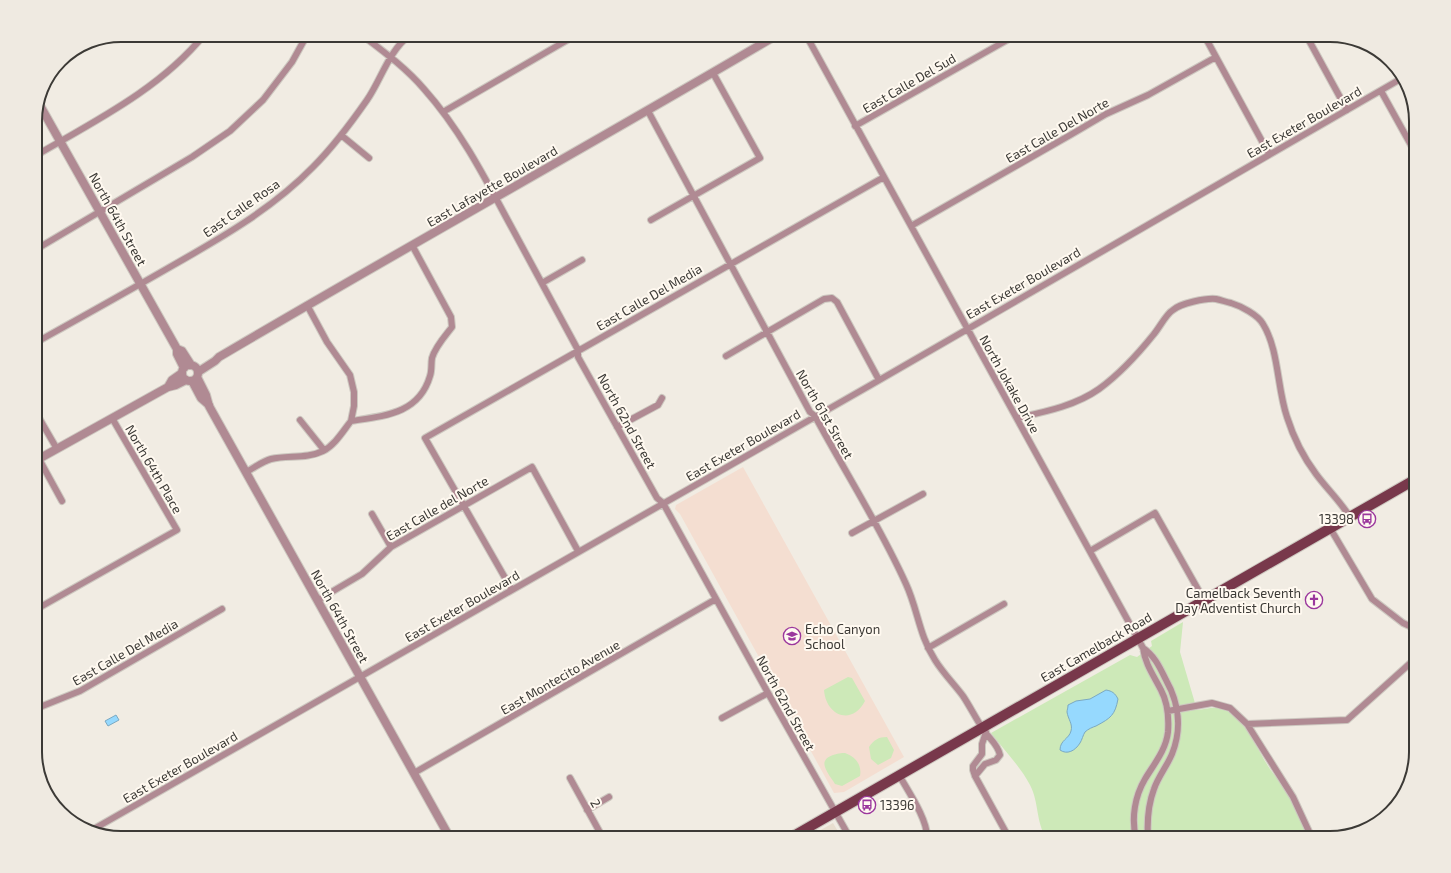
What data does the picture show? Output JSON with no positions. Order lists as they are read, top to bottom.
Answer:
{
  "streets": {
    "main road": ["East Camelback Road"],
    "street": [
      "East Calle Del Sud",
      "East Exeter Boulevard",
      "East Calle Del Norte",
      "East Lafayette Boulevard",
      "East Calle Rosa",
      "North 64th Street",
      "East Calle Del Media",
      "North Jokake Drive",
      "North 61st Street",
      "North 62nd Street",
      "North 64th Place",
      "East Calle del Norte",
      "East Montecito Avenue",
      "2"
    ]
  },
  "crossings": [
    ["East Calle Del Sud", "North Jokake Drive"],
    ["East Exeter Boulevard", "North 64th Street"],
    ["East Exeter Boulevard", "North Jokake Drive"],
    ["East Exeter Boulevard", "North 61st Street"],
    ["East Exeter Boulevard", "North 62nd Street"],
    ["East Exeter Boulevard", "East Calle del Norte"],
    ["East Calle Del Norte", "North Jokake Drive"],
    ["East Lafayette Boulevard", "North 64th Street"],
    ["East Lafayette Boulevard", "North 61st Street"],
    ["East Lafayette Boulevard", "North 62nd Street"],
    ["East Lafayette Boulevard", "North 64th Place"],
    ["East Calle Rosa", "North 64th Street"],
    ["East Calle Rosa", "North 62nd Street"],
    ["North 64th Street", "East Calle del Norte"],
    ["North 64th Street", "East Montecito Avenue"],
    ["East Calle Del Media", "North Jokake Drive"],
    ["East Calle Del Media", "North 61st Street"],
    ["East Calle Del Media", "North 62nd Street"],
    ["East Calle Del Media", "East Calle del Norte"],
    ["North Jokake Drive", "East Camelback Road"],
    ["North 61st Street", "East Camelback Road"],
    ["North 62nd Street", "East Camelback Road"],
    ["North 62nd Street", "East Montecito Avenue"]
  ],
  "places": {
    "bus stop": ["13398", "13396"],
    "church": ["Camelback Seventh Day Adventist Church"],
    "school or university": ["Echo Canyon School"]
  }
}
